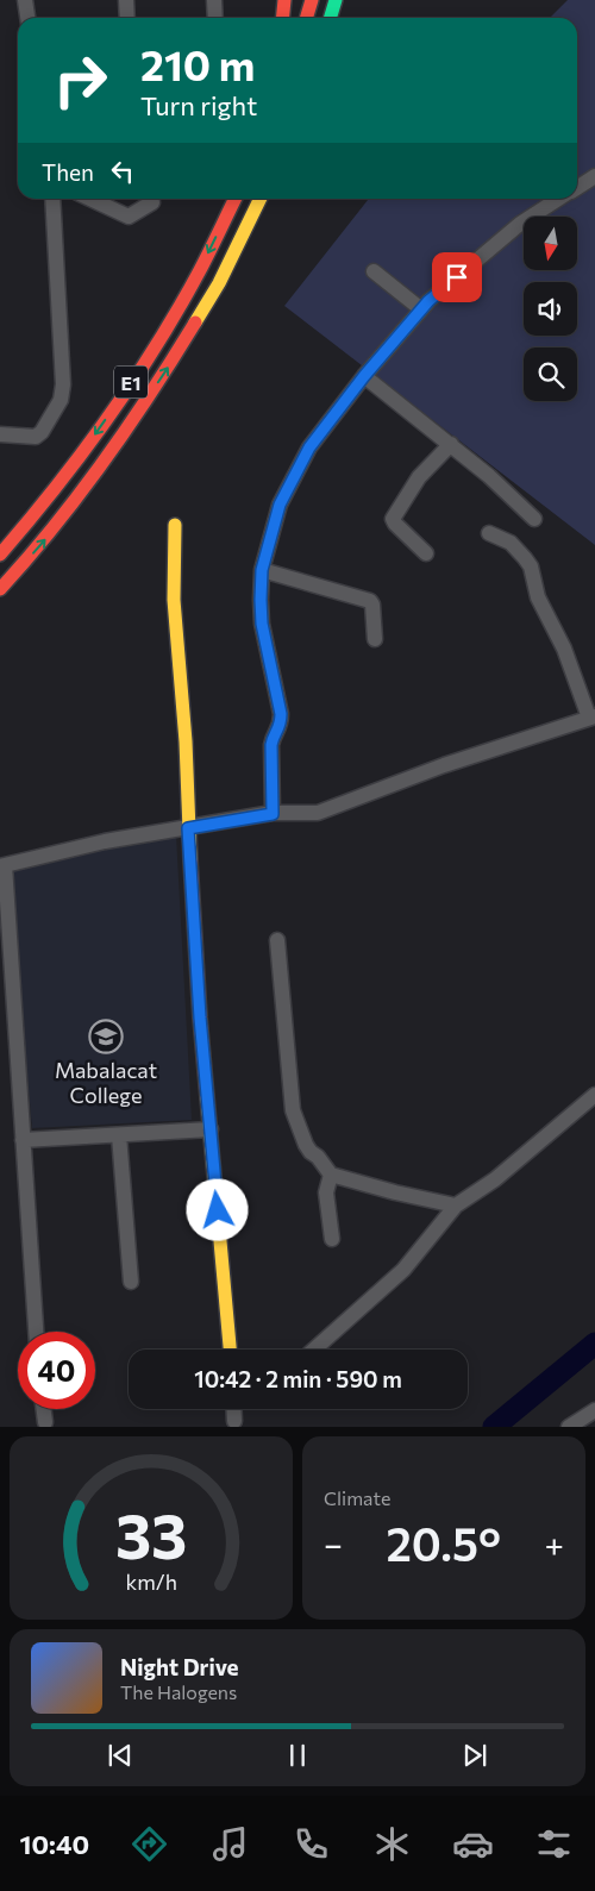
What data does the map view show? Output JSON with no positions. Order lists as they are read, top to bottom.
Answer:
{
  "streets": {
    "main road": ["E1"]
  },
  "places": {
    "school or university": ["Mabalacat College"]
  },
  "north": "bottom",
  "page": {
    "turn": ["210 m", "Turn right"],
    "then": "Then",
    "limit": "40",
    "trip": "10:42 · 2 min · 590 m",
    "tile": "Climate",
    "heat": ["−", "20.5°", "+"],
    "song": ["Night Drive", "The Halogens"],
    "tabs": "10:40",
    "gauge": ["33", "km/h"]
  }
}
